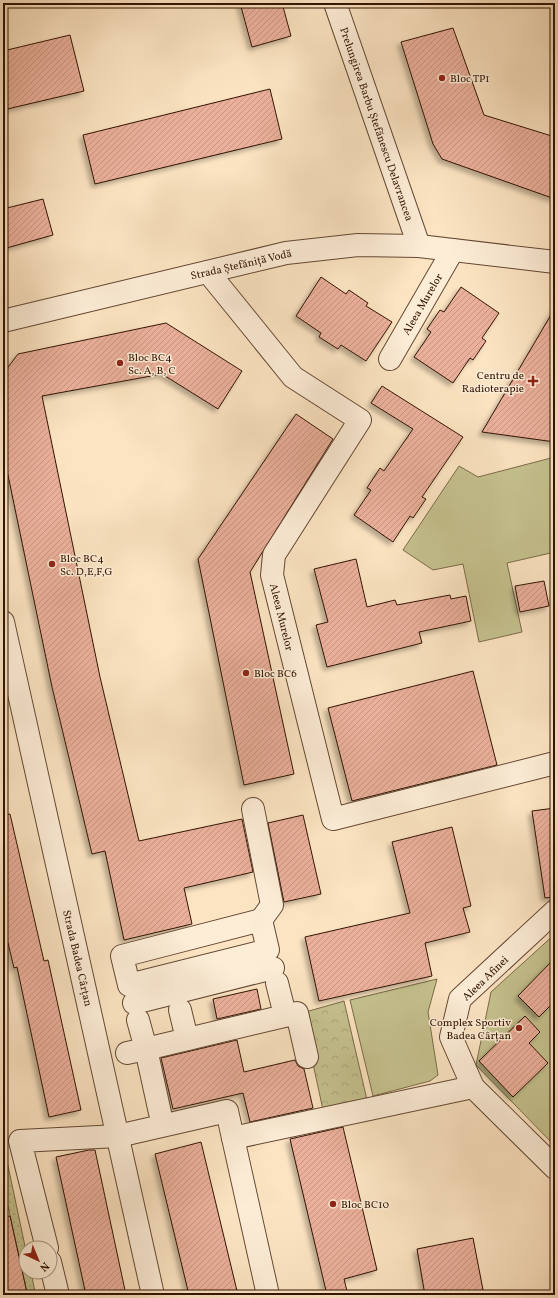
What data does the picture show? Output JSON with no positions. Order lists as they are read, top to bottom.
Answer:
{
  "streets": {
    "street": [
      "Prelungirea Barbu Ștefănescu Delavrancea",
      "Strada Ștefăniță Vodă",
      "Aleea Murelor",
      "Strada Badea Cârțan",
      "Aleea Afinei"
    ]
  },
  "crossings": [
    ["Prelungirea Barbu Ștefănescu Delavrancea", "Strada Ștefăniță Vodă"],
    ["Strada Ștefăniță Vodă", "Aleea Murelor"]
  ],
  "places": {
    "other": [
      "Bloc TP1",
      "Bloc BC4 Sc. A, B, C",
      "Bloc BC4 Sc. D,E,F,G",
      "Bloc BC6",
      "Complex Sportiv Badea Cârțan",
      "Bloc BC10"
    ],
    "health": ["Centru de Radioterapie"]
  },
  "north": "bottom right"
}
